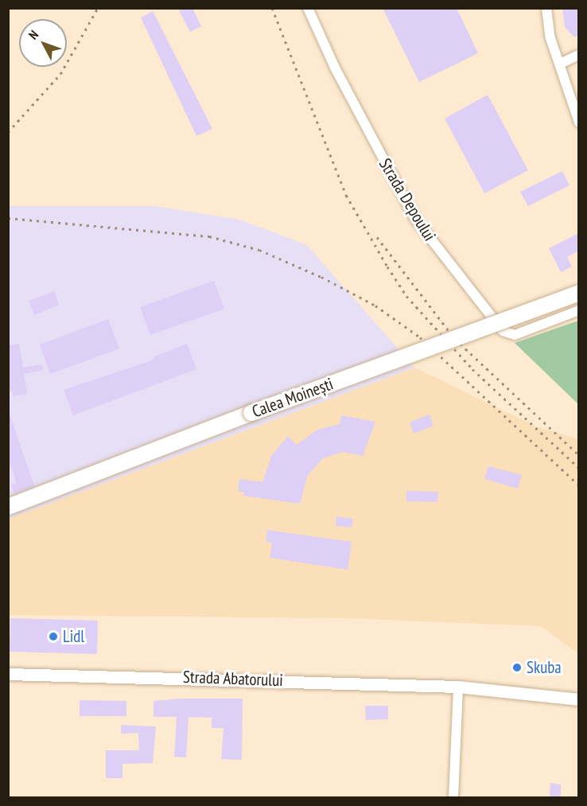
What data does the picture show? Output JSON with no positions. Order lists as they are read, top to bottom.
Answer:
{
  "streets": {
    "main road": ["Calea Moinești"],
    "street": ["Strada Depoului", "Strada Abatorului"]
  },
  "places": ["Lidl", "Skuba"],
  "north": "top left"
}
